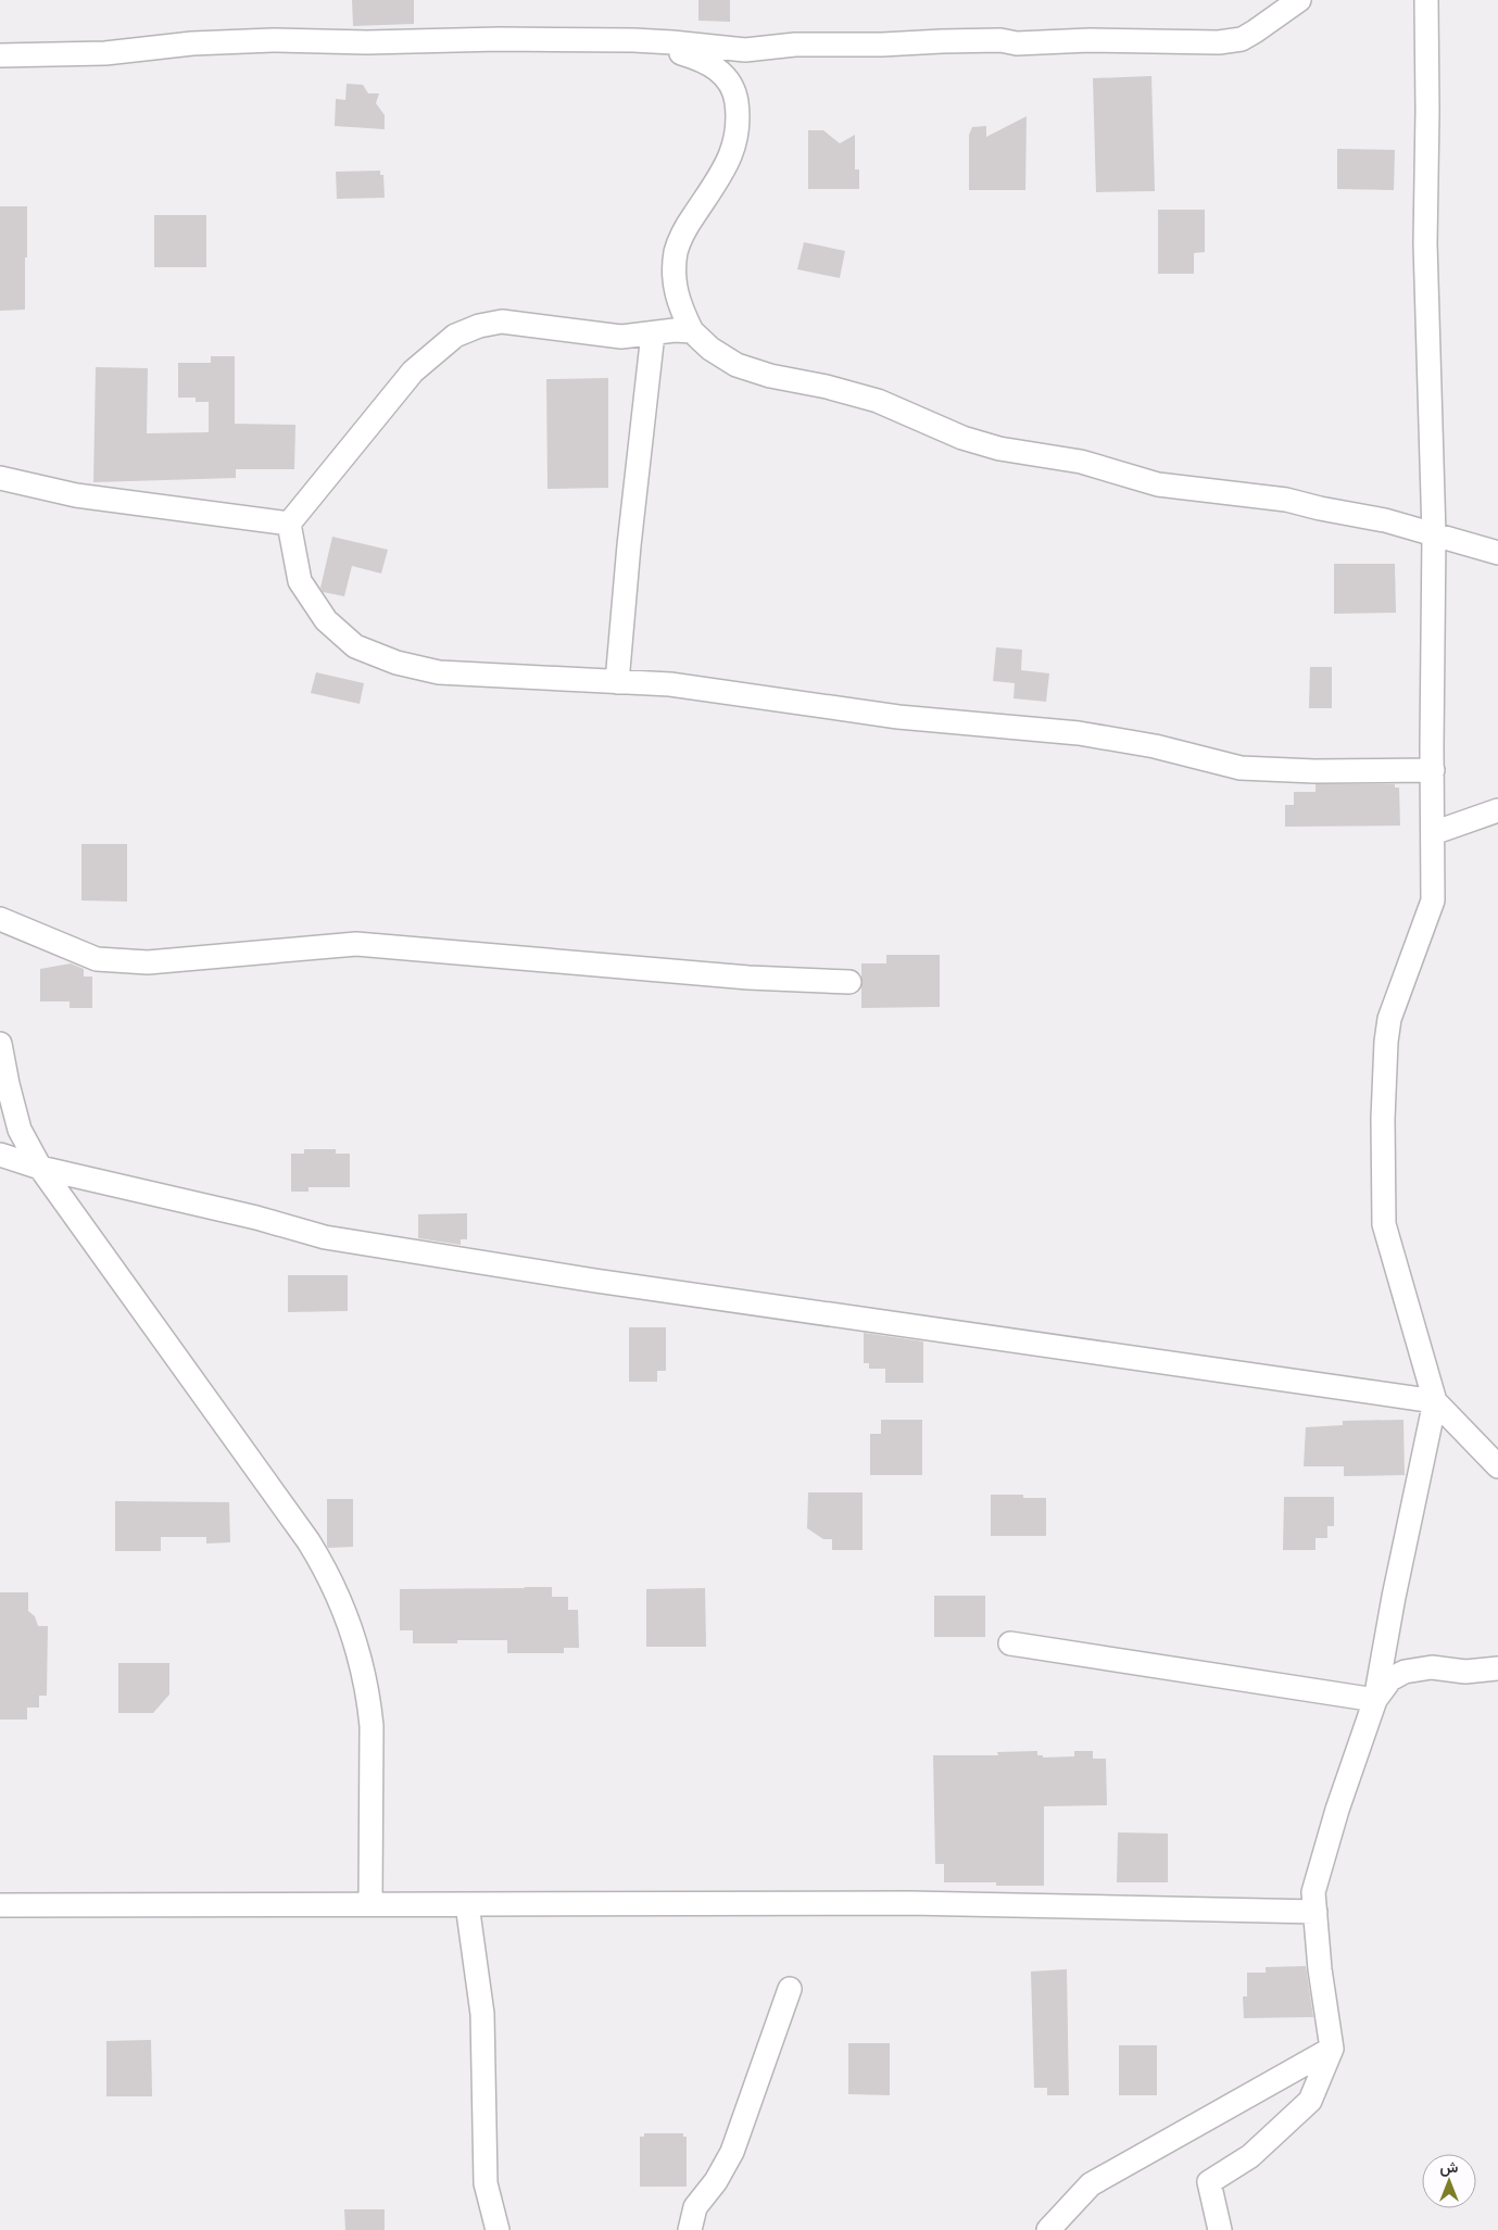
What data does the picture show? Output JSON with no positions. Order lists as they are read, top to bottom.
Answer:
{
  "north": "top"
}
